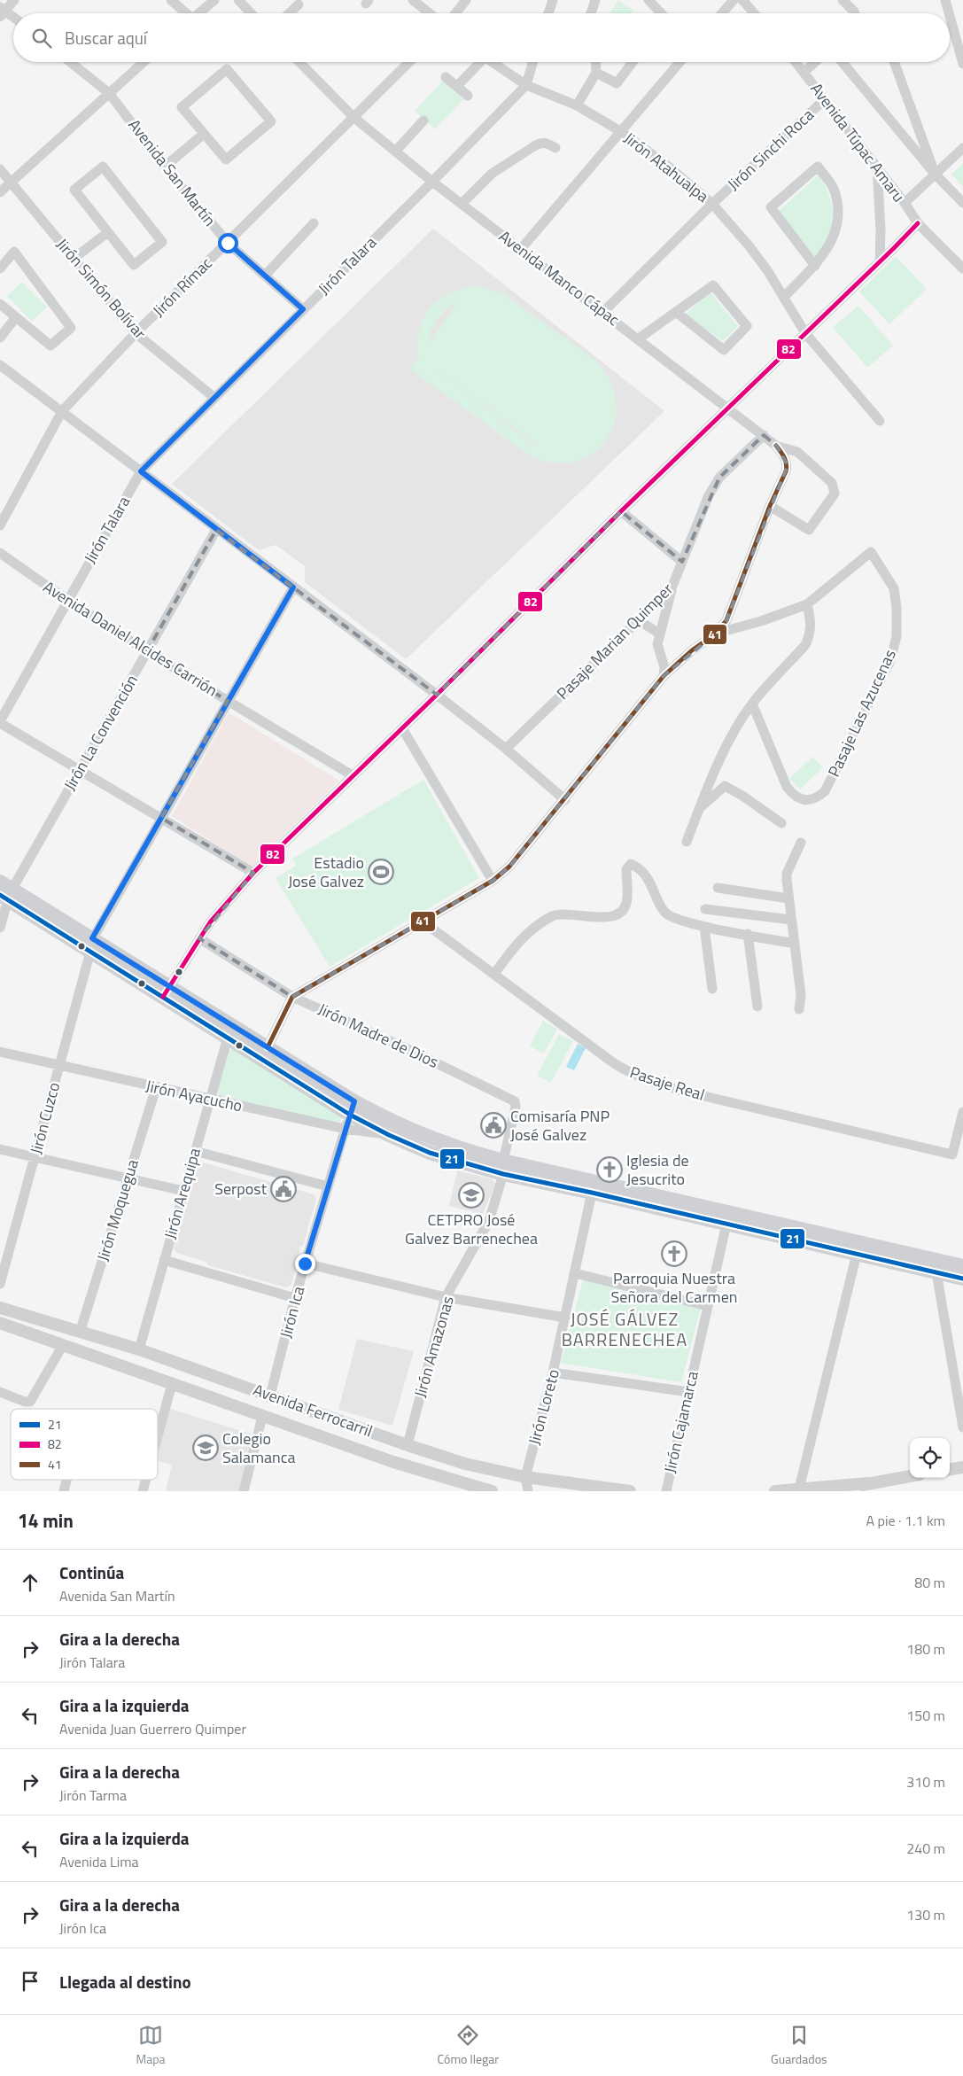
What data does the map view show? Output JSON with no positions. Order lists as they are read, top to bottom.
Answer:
{
  "streets": {
    "street": [
      "Avenida Túpac Amaru",
      "Jirón Sinchi Roca",
      "Jirón Atahualpa",
      "Avenida San Martín",
      "Jirón Talara",
      "Avenida Manco Cápac",
      "Jirón Rímac",
      "Jirón Simón Bolívar",
      "Avenida Daniel Alcides Carrión",
      "Pasaje Marian Quimper",
      "Pasaje Las Azucenas",
      "Jirón La Convención",
      "Jirón Madre de Dios",
      "Pasaje Real",
      "Jirón Ayacucho",
      "Jirón Cuzco",
      "Jirón Arequipa",
      "Jirón Moquegua",
      "Jirón Ica",
      "Jirón Amazonas",
      "Jirón Loreto",
      "Avenida Ferrocarril",
      "Jirón Cajamarca"
    ]
  },
  "crossings": [
    ["Avenida Túpac Amaru", "Jirón Sinchi Roca"],
    ["Jirón Sinchi Roca", "Jirón Atahualpa"],
    ["Jirón Sinchi Roca", "Avenida Manco Cápac"],
    ["Jirón Atahualpa", "Jirón Talara"],
    ["Avenida San Martín", "Jirón Talara"],
    ["Avenida San Martín", "Jirón Rímac"],
    ["Jirón Talara", "Avenida Manco Cápac"],
    ["Jirón Talara", "Jirón Simón Bolívar"],
    ["Jirón Talara", "Avenida Daniel Alcides Carrión"],
    ["Avenida Manco Cápac", "Jirón Rímac"],
    ["Avenida Manco Cápac", "Pasaje Marian Quimper"],
    ["Jirón Rímac", "Jirón Simón Bolívar"],
    ["Avenida Daniel Alcides Carrión", "Jirón La Convención"],
    ["Avenida Daniel Alcides Carrión", "Jirón Cuzco"],
    ["Jirón Madre de Dios", "Jirón Amazonas"],
    ["Jirón Ayacucho", "Jirón Cuzco"],
    ["Jirón Ayacucho", "Jirón Arequipa"],
    ["Jirón Ayacucho", "Jirón Moquegua"],
    ["Jirón Ayacucho", "Jirón Ica"],
    ["Jirón Arequipa", "Avenida Ferrocarril"],
    ["Jirón Moquegua", "Avenida Ferrocarril"],
    ["Jirón Ica", "Avenida Ferrocarril"],
    ["Jirón Amazonas", "Avenida Ferrocarril"],
    ["Jirón Loreto", "Avenida Ferrocarril"]
  ],
  "districts": ["JOSÉ GÁLVEZ BARRENECHEA"],
  "places": {
    "sports": ["Estadio José Galvez"],
    "public building": ["Comisaría PNP José Galvez", "Serpost"],
    "church": ["Iglesia de Jesucrito", "Parroquia Nuestra Señora del Carmen"],
    "school or university": ["CETPRO José Galvez Barrenechea", "Colegio Salamanca"]
  },
  "lines": ["transit line 82", "transit line 41", "transit line 21"],
  "legend": ["21", "82", "41"],
  "page": {
    "search": "Buscar aquí",
    "heading": ["14 min", "A pie · 1.1 km"],
    "list": [
      ["Continúa", "Avenida San Martín", "80 m"],
      ["Gira a la derecha", "Jirón Talara", "180 m"],
      ["Gira a la izquierda", "Avenida Juan Guerrero Quimper", "150 m"],
      ["Gira a la derecha", "Jirón Tarma", "310 m"],
      ["Gira a la izquierda", "Avenida Lima", "240 m"],
      ["Gira a la derecha", "Jirón Ica", "130 m"],
      "Llegada al destino"
    ],
    "nav": ["Mapa", "Cómo llegar", "Guardados"]
  }
}
